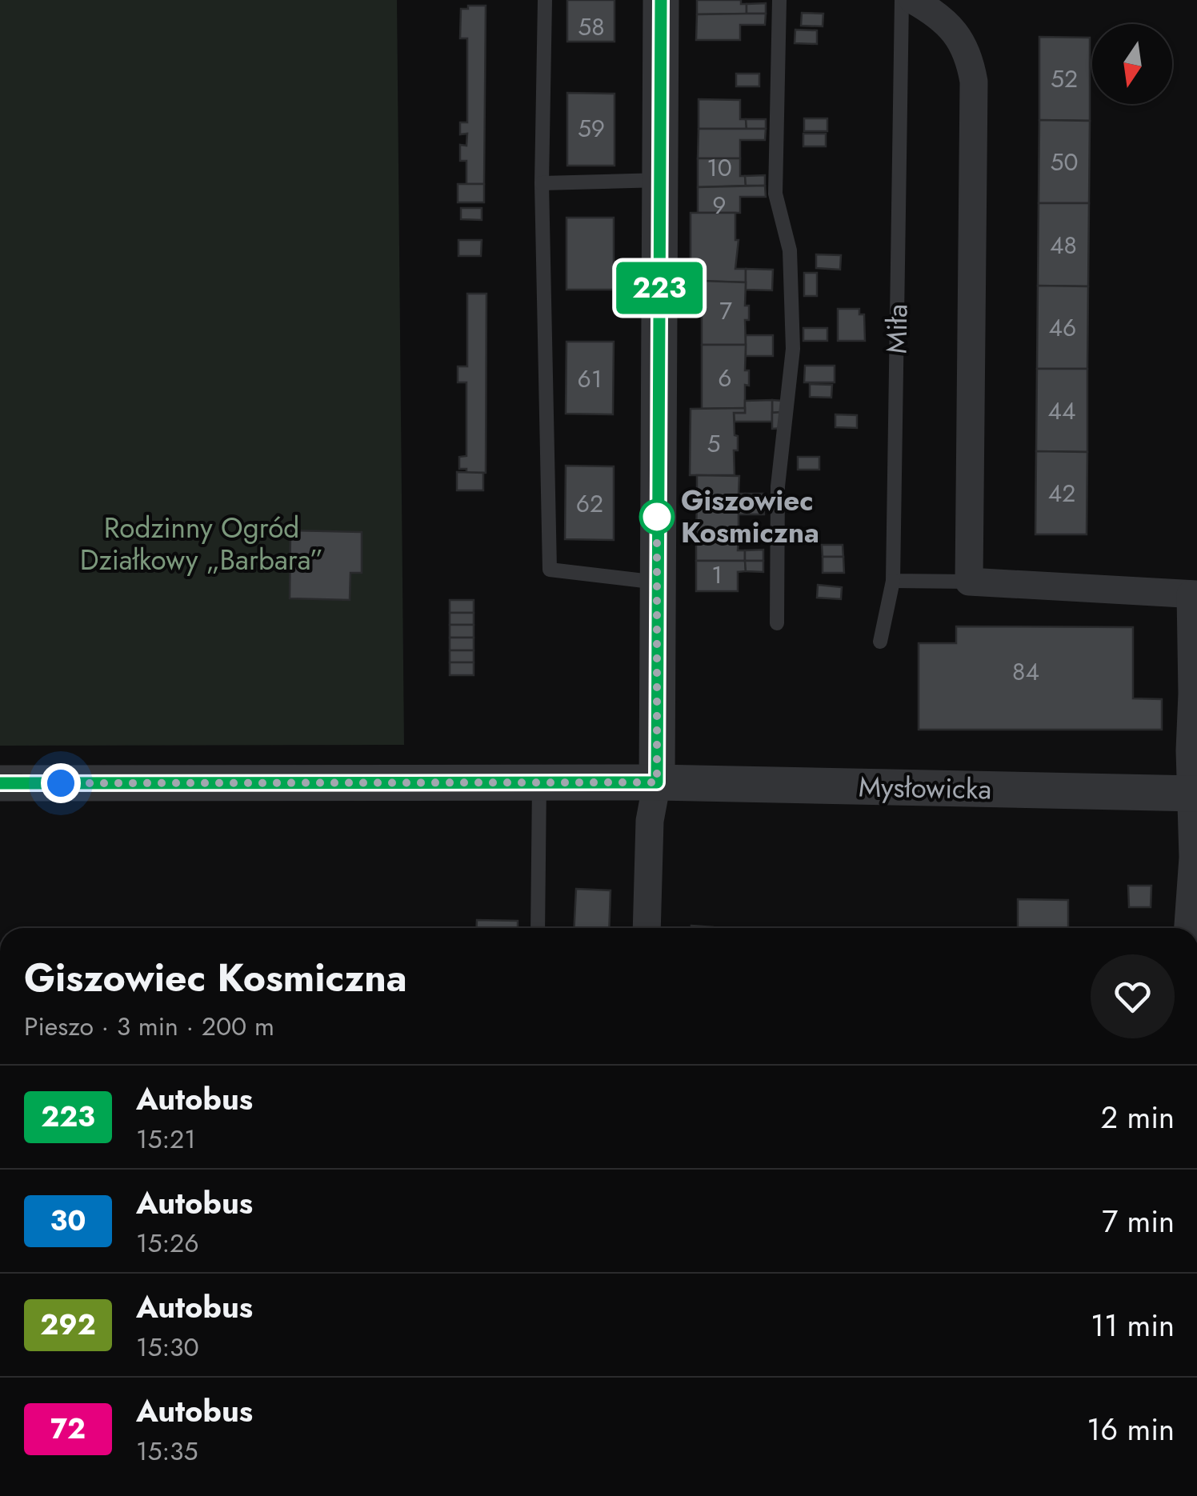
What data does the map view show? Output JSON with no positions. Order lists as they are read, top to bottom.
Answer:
{
  "streets": {
    "street": ["Mysłowicka"],
    "lane": ["Miła"]
  },
  "parks": ["Rodzinny Ogród Działkowy „Barbara”"],
  "places": ["Giszowiec Kosmiczna"],
  "lines": ["bus line 223"],
  "house_numbers": [
    "58",
    "52",
    "59",
    "50",
    "10",
    "9",
    "48",
    "7",
    "46",
    "6",
    "61",
    "44",
    "5",
    "42",
    "62",
    "1",
    "84"
  ],
  "north": "bottom",
  "page": {
    "on_map": "223",
    "heading": ["Giszowiec Kosmiczna", "Pieszo · 3 min · 200 m"],
    "list": [
      {
        "mark": "223",
        "name": "Autobus",
        "note": "15:21",
        "value": "2 min"
      },
      {
        "mark": "30",
        "name": "Autobus",
        "note": "15:26",
        "value": "7 min"
      },
      {
        "mark": "292",
        "name": "Autobus",
        "note": "15:30",
        "value": "11 min"
      },
      {
        "mark": "72",
        "name": "Autobus",
        "note": "15:35",
        "value": "16 min"
      }
    ]
  }
}
